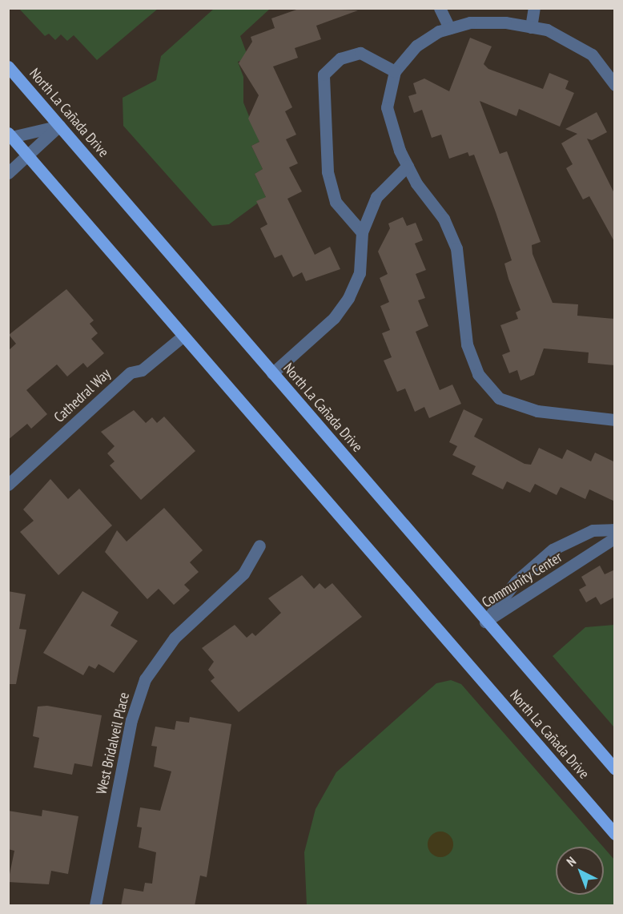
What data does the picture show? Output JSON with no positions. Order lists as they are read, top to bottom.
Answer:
{
  "streets": {
    "main road": ["North La Cañada Drive"],
    "street": ["Cathedral Way", "Community Center", "West Bridalveil Place"]
  },
  "crossings": [
    ["North La Cañada Drive", "Cathedral Way"],
    ["North La Cañada Drive", "Community Center"]
  ],
  "north": "top left"
}
